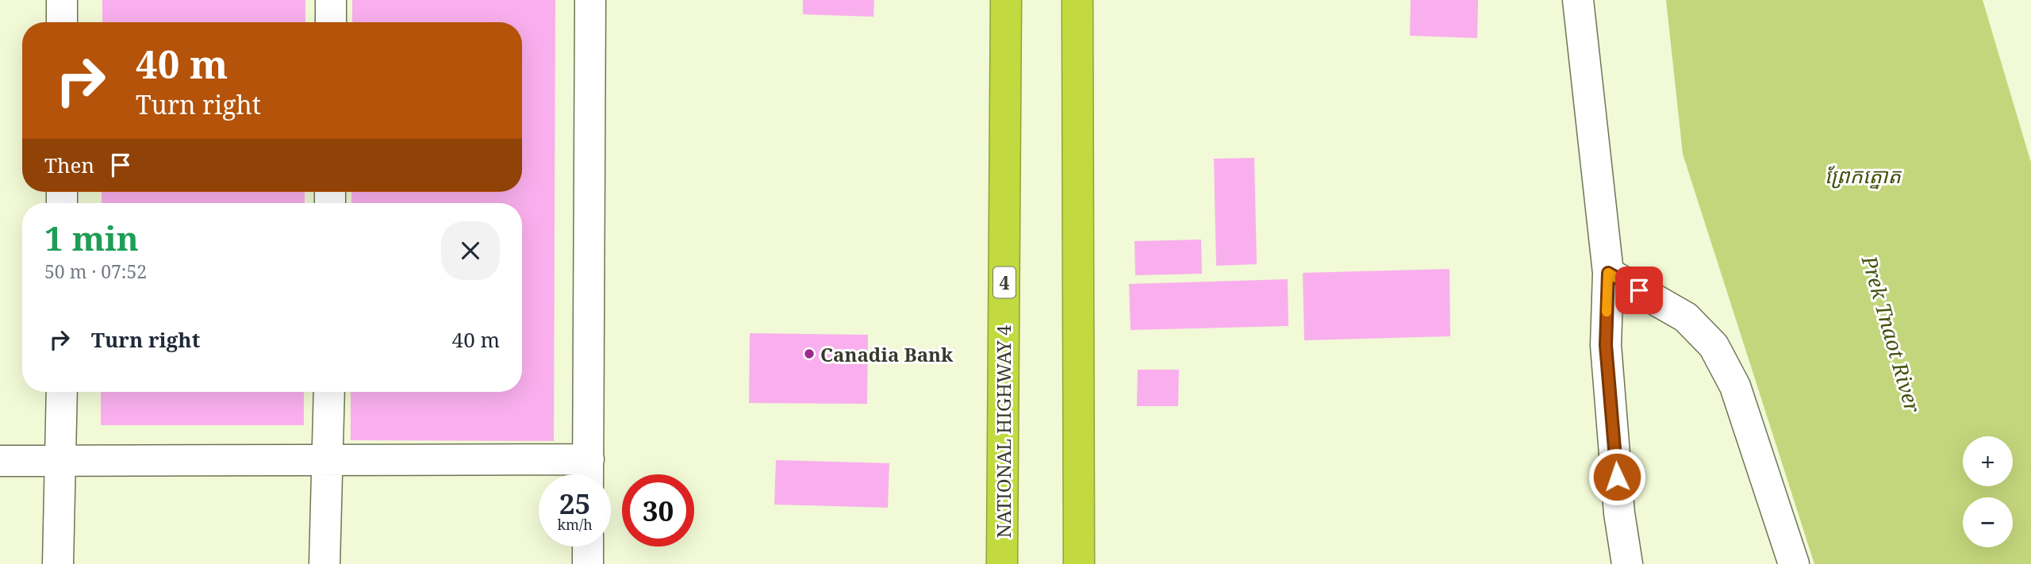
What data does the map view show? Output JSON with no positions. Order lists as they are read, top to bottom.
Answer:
{
  "streets": {
    "highway": ["4", "NATIONAL HIGHWAY 4"]
  },
  "water": ["ព្រែកត្នោត", "Prek Tnaot River"],
  "places": ["Canadia Bank"],
  "page": {
    "turn": ["40 m", "Turn right"],
    "then": "Then",
    "heading": ["1 min", "50 m · 07:52"],
    "list": [
      {
        "name": "Turn right",
        "value": "40 m"
      }
    ],
    "map_buttons": ["+", "−"],
    "speed": "25 km/h",
    "limit": "30"
  }
}
